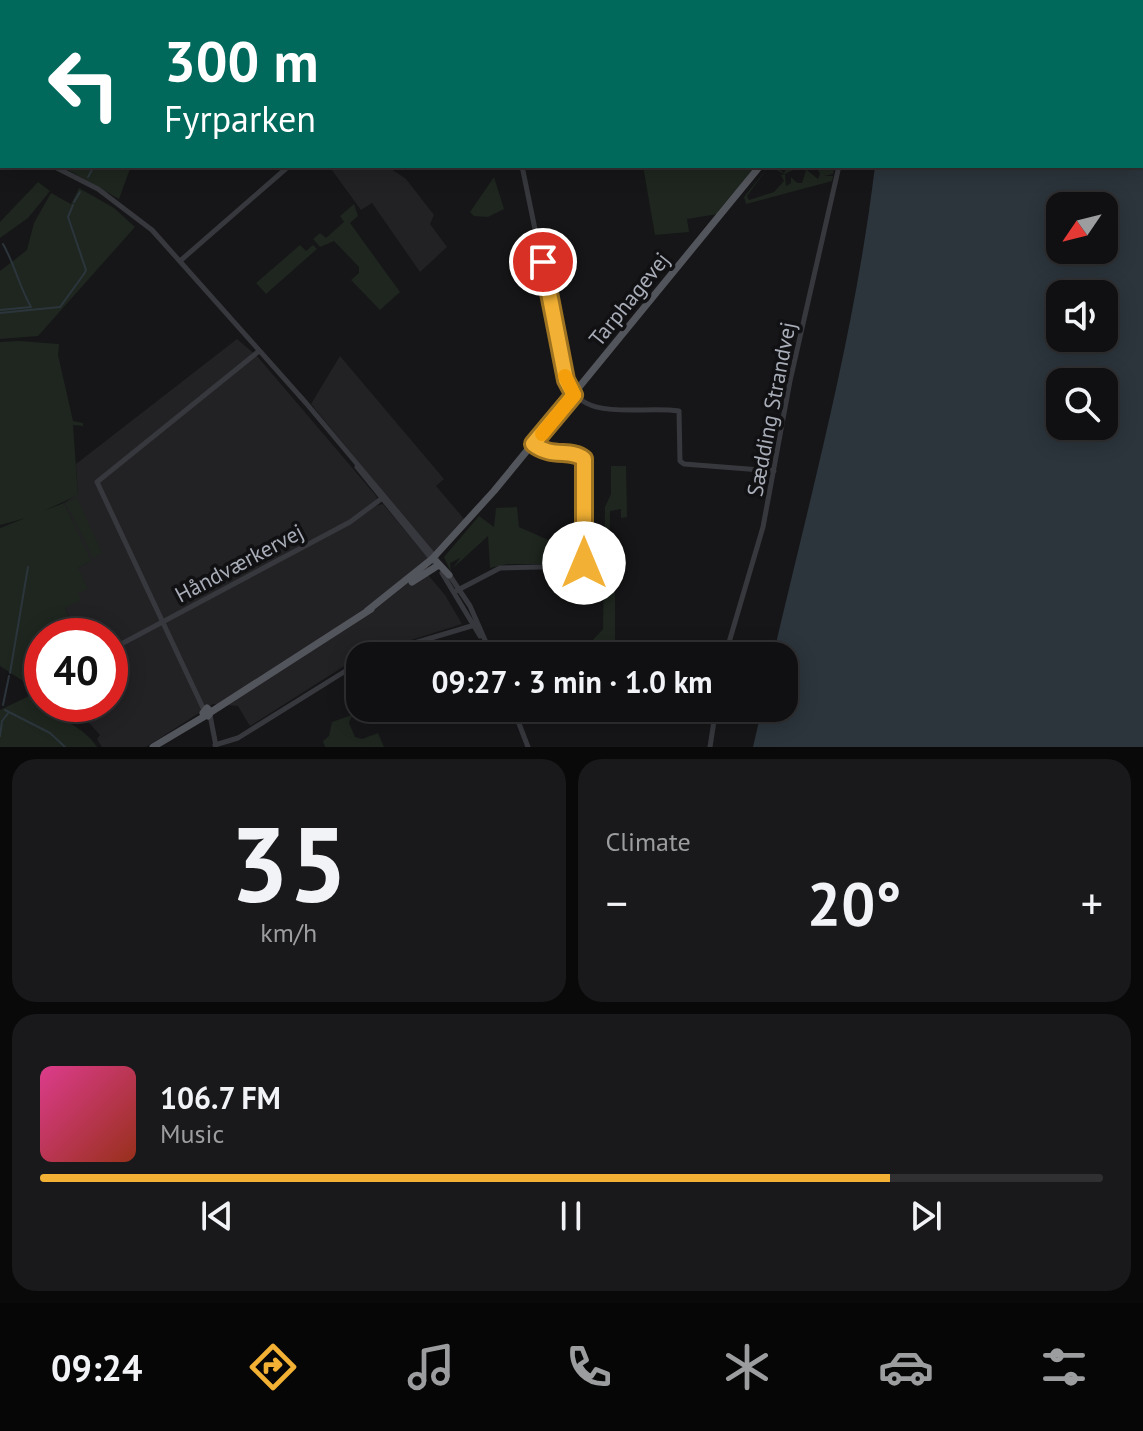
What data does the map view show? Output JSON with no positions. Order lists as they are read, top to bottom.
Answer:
{
  "streets": {
    "main road": ["Tarphagevej"],
    "street": ["Sædding Strandvej", "Håndværkervej"]
  },
  "north": "bottom left",
  "page": {
    "turn": ["300 m", "Fyrparken"],
    "limit": "40",
    "trip": "09:27 · 3 min · 1.0 km",
    "tile": [
      ["35", "km/h"],
      "Climate"
    ],
    "heat": ["−", "20°", "+"],
    "song": ["106.7 FM", "Music"],
    "tabs": "09:24"
  }
}
